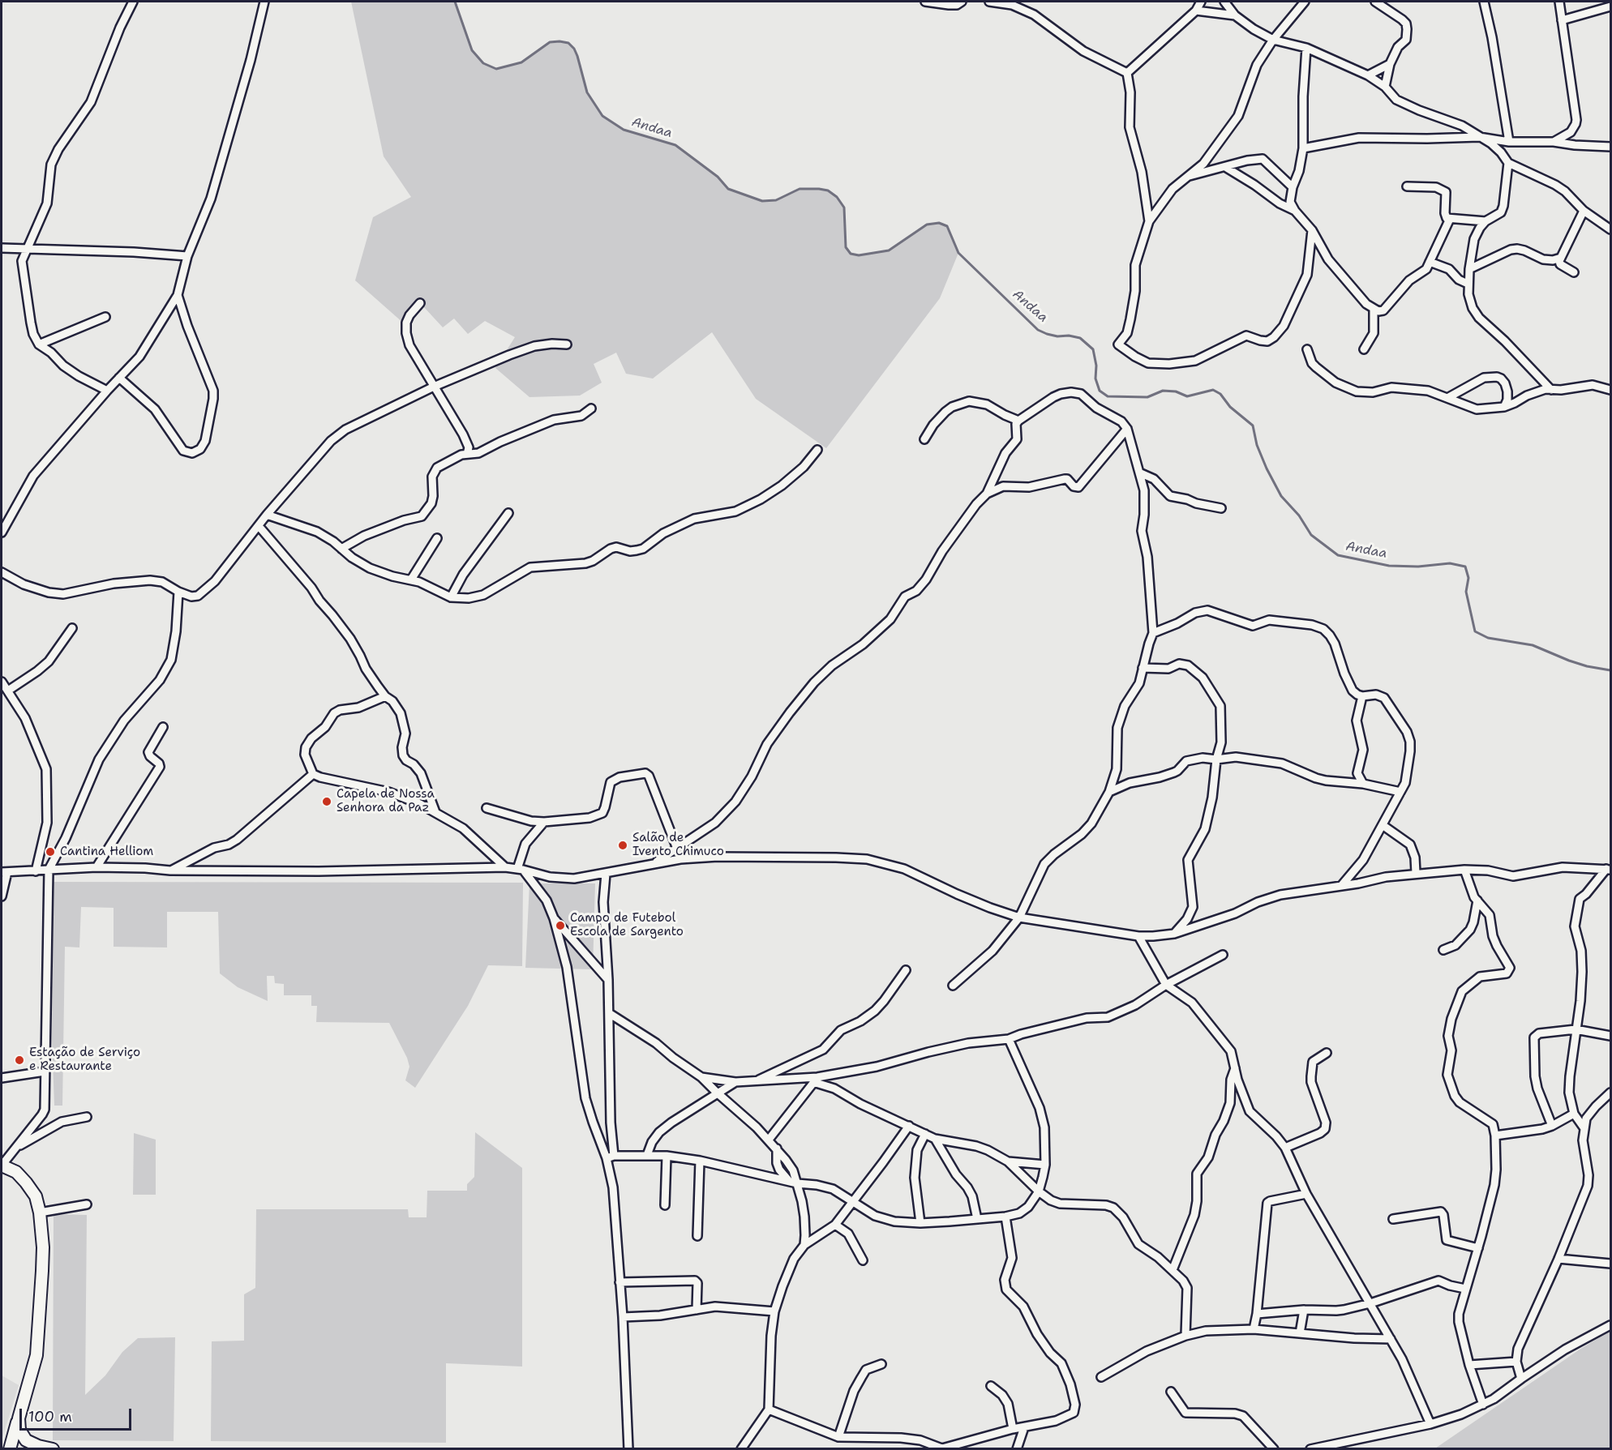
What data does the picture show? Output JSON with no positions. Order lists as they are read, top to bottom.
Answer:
{
  "water": ["Andaa"],
  "places": [
    "Capela de Nossa Senhora da Paz",
    "Salão de Ivento Chimuco",
    "Cantina Helliom",
    "Campo de Futebol Escola de Sargento",
    "Estação de Serviço e Restaurante"
  ],
  "scale_bar": "100 m"
}
